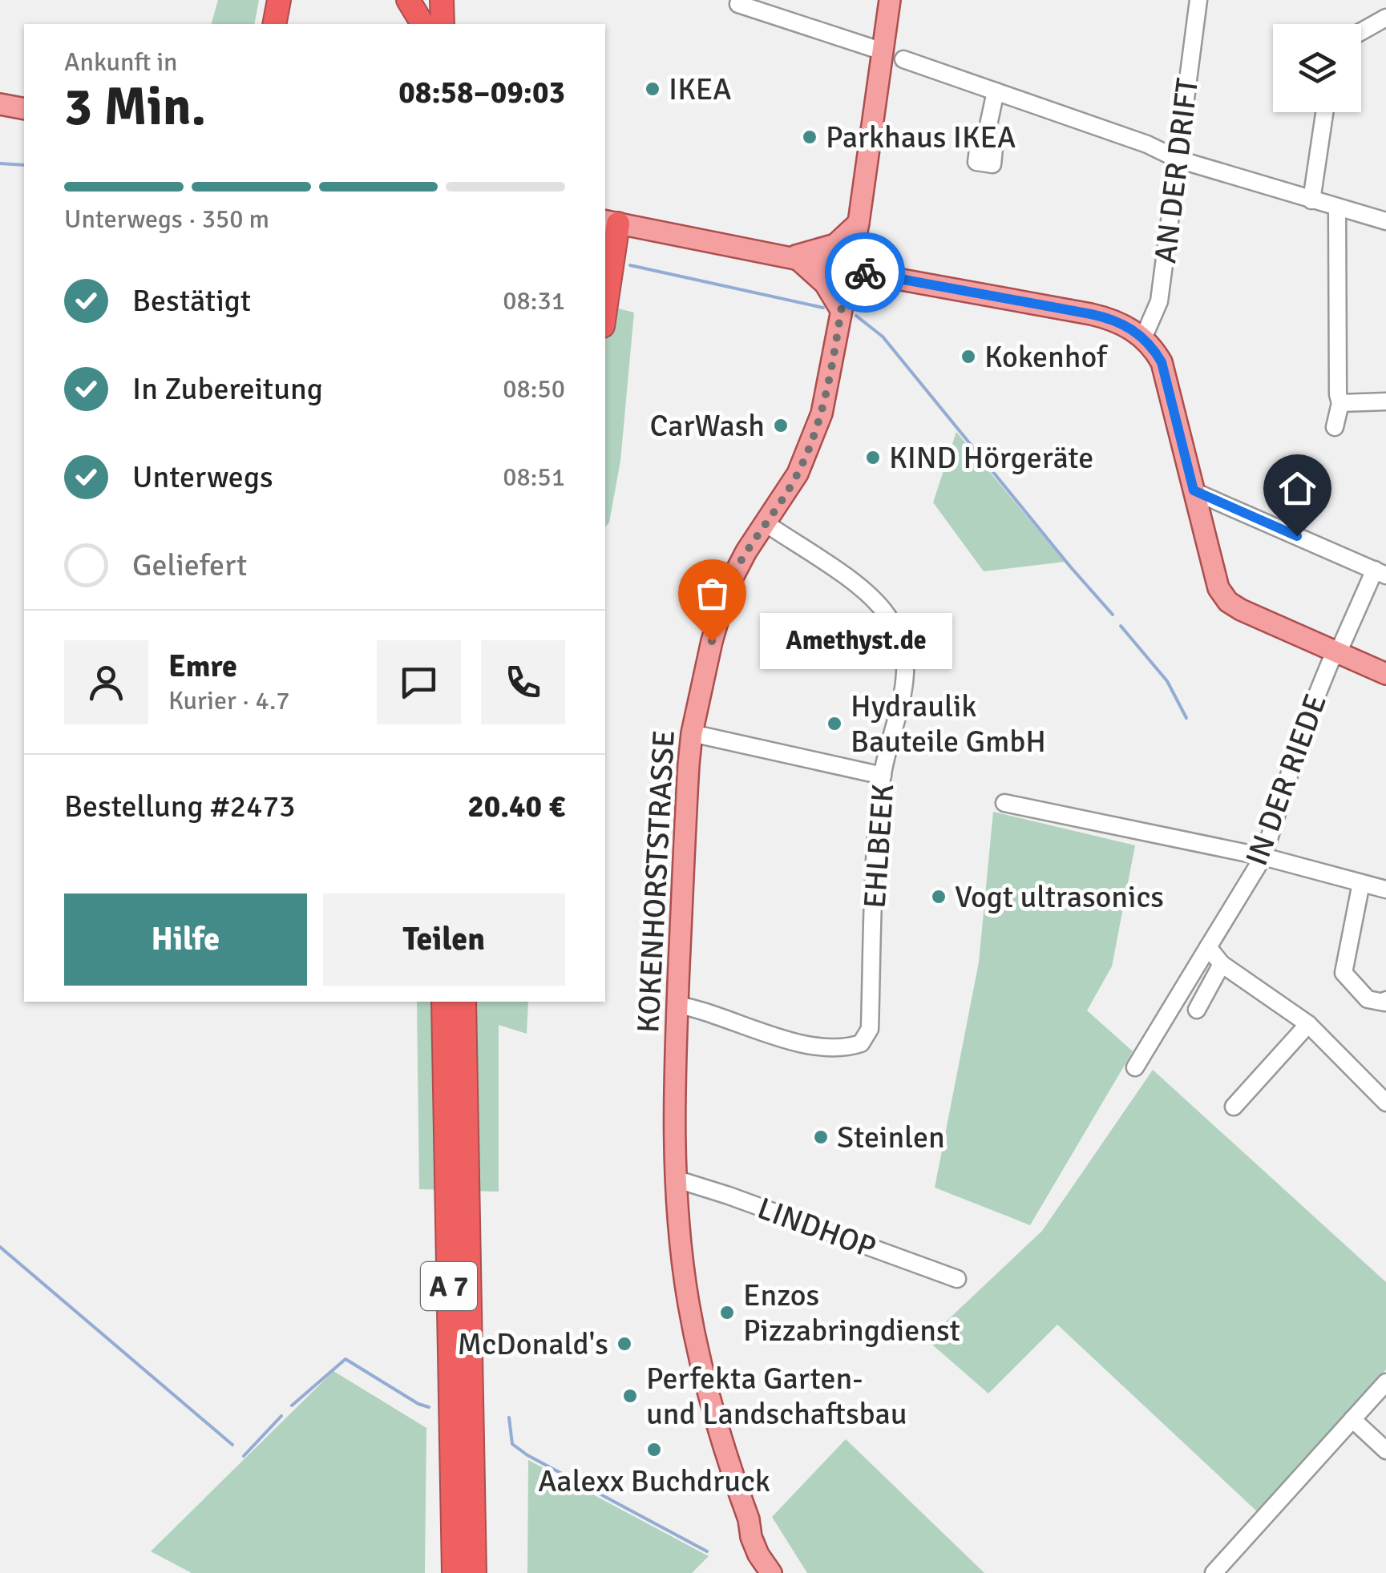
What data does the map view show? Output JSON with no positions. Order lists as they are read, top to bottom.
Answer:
{
  "streets": {
    "highway": ["A 7"],
    "main road": ["KOKENHORSTSTRASSE"],
    "street": [
      "AN DER DRIFT",
      "IN DER RIEDE",
      "EHLBEEK",
      "LINDHOP"
    ]
  },
  "crossings": [
    ["EHLBEEK", "KOKENHORSTSTRASSE"],
    ["KOKENHORSTSTRASSE", "LINDHOP"]
  ],
  "places": [
    "IKEA",
    "Parkhaus IKEA",
    "Kokenhof",
    "CarWash",
    "KIND Hörgeräte",
    "Amethyst.de",
    "Hydraulik Bauteile GmbH",
    "Vogt ultrasonics",
    "Steinlen",
    "Enzos Pizzabringdienst",
    "McDonald's",
    "Perfekta Garten- und Landschaftsbau",
    "Aalexx Buchdruck"
  ],
  "page": {
    "heading": ["3 Min.", "Ankunft in", "08:58–09:03"],
    "panel": [
      "Emre",
      "Kurier · 4.7",
      "Bestellung #2473",
      "20.40 €"
    ],
    "bar": "Unterwegs · 350 m",
    "list": [
      ["Bestätigt", "08:31"],
      ["In Zubereitung", "08:50"],
      ["Unterwegs", "08:51"],
      "Geliefert"
    ],
    "bubble": "Amethyst.de",
    "buttons": ["Hilfe", "Teilen"]
  }
}
